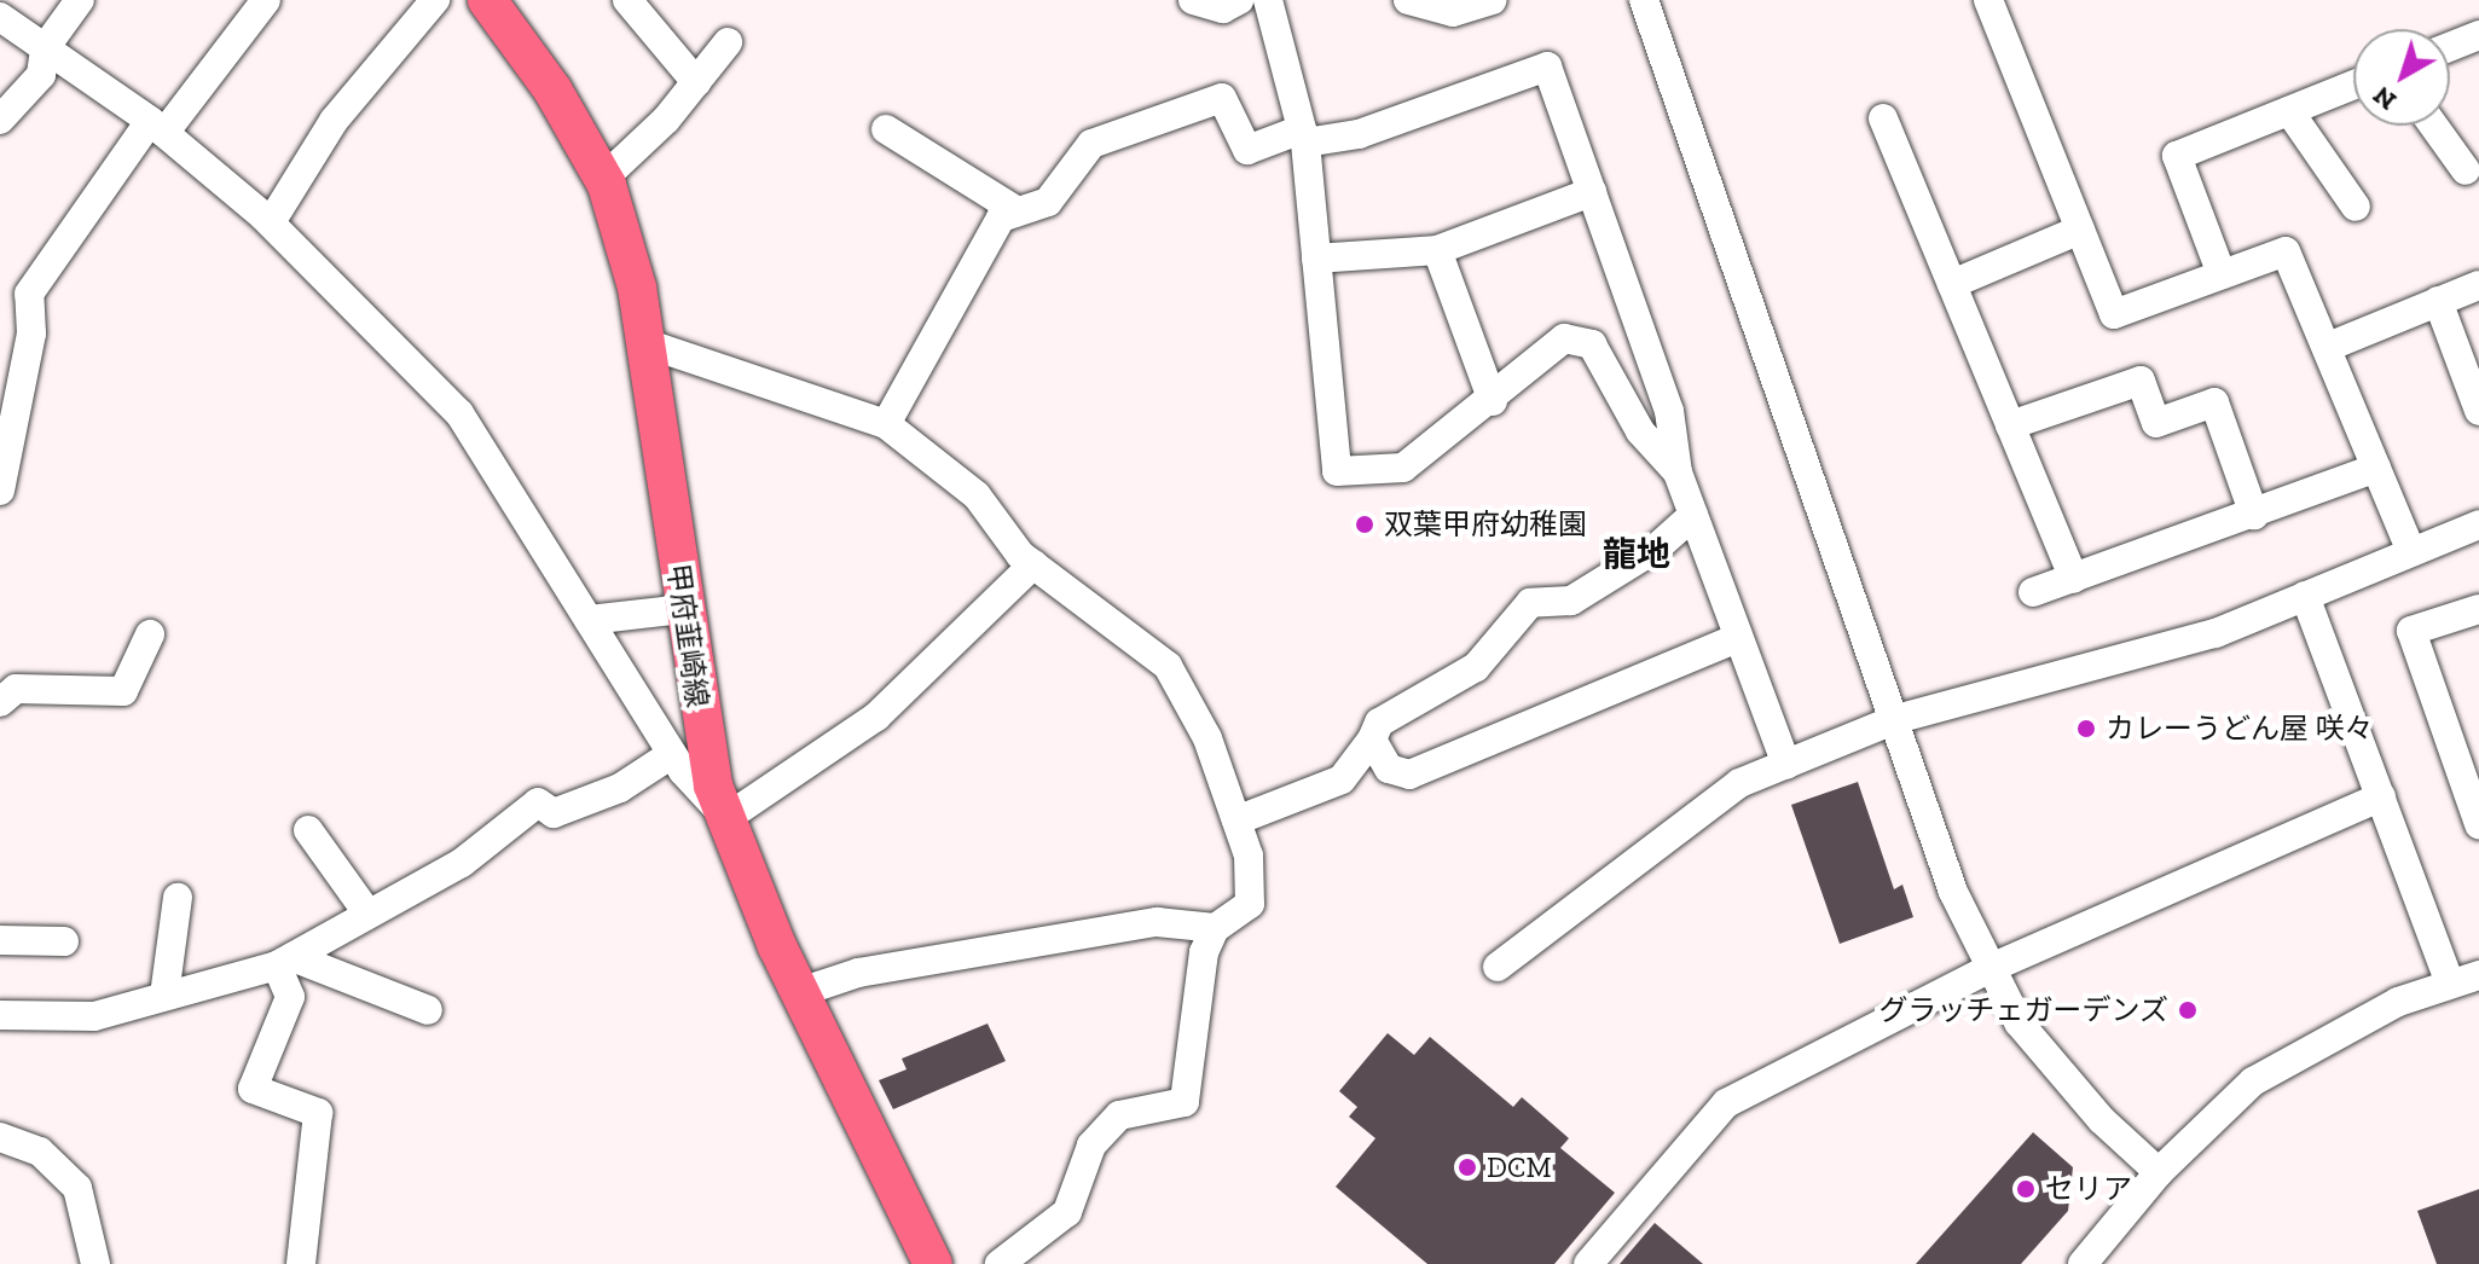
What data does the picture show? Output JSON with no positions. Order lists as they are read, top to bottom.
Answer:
{
  "streets": {
    "main road": ["甲府韮崎線"]
  },
  "districts": ["龍地"],
  "places": [
    "双葉甲府幼稚園",
    "カレーうどん屋 咲々",
    "グラッチェガーデンズ",
    "DCM",
    "セリア"
  ],
  "north": "bottom left"
}
